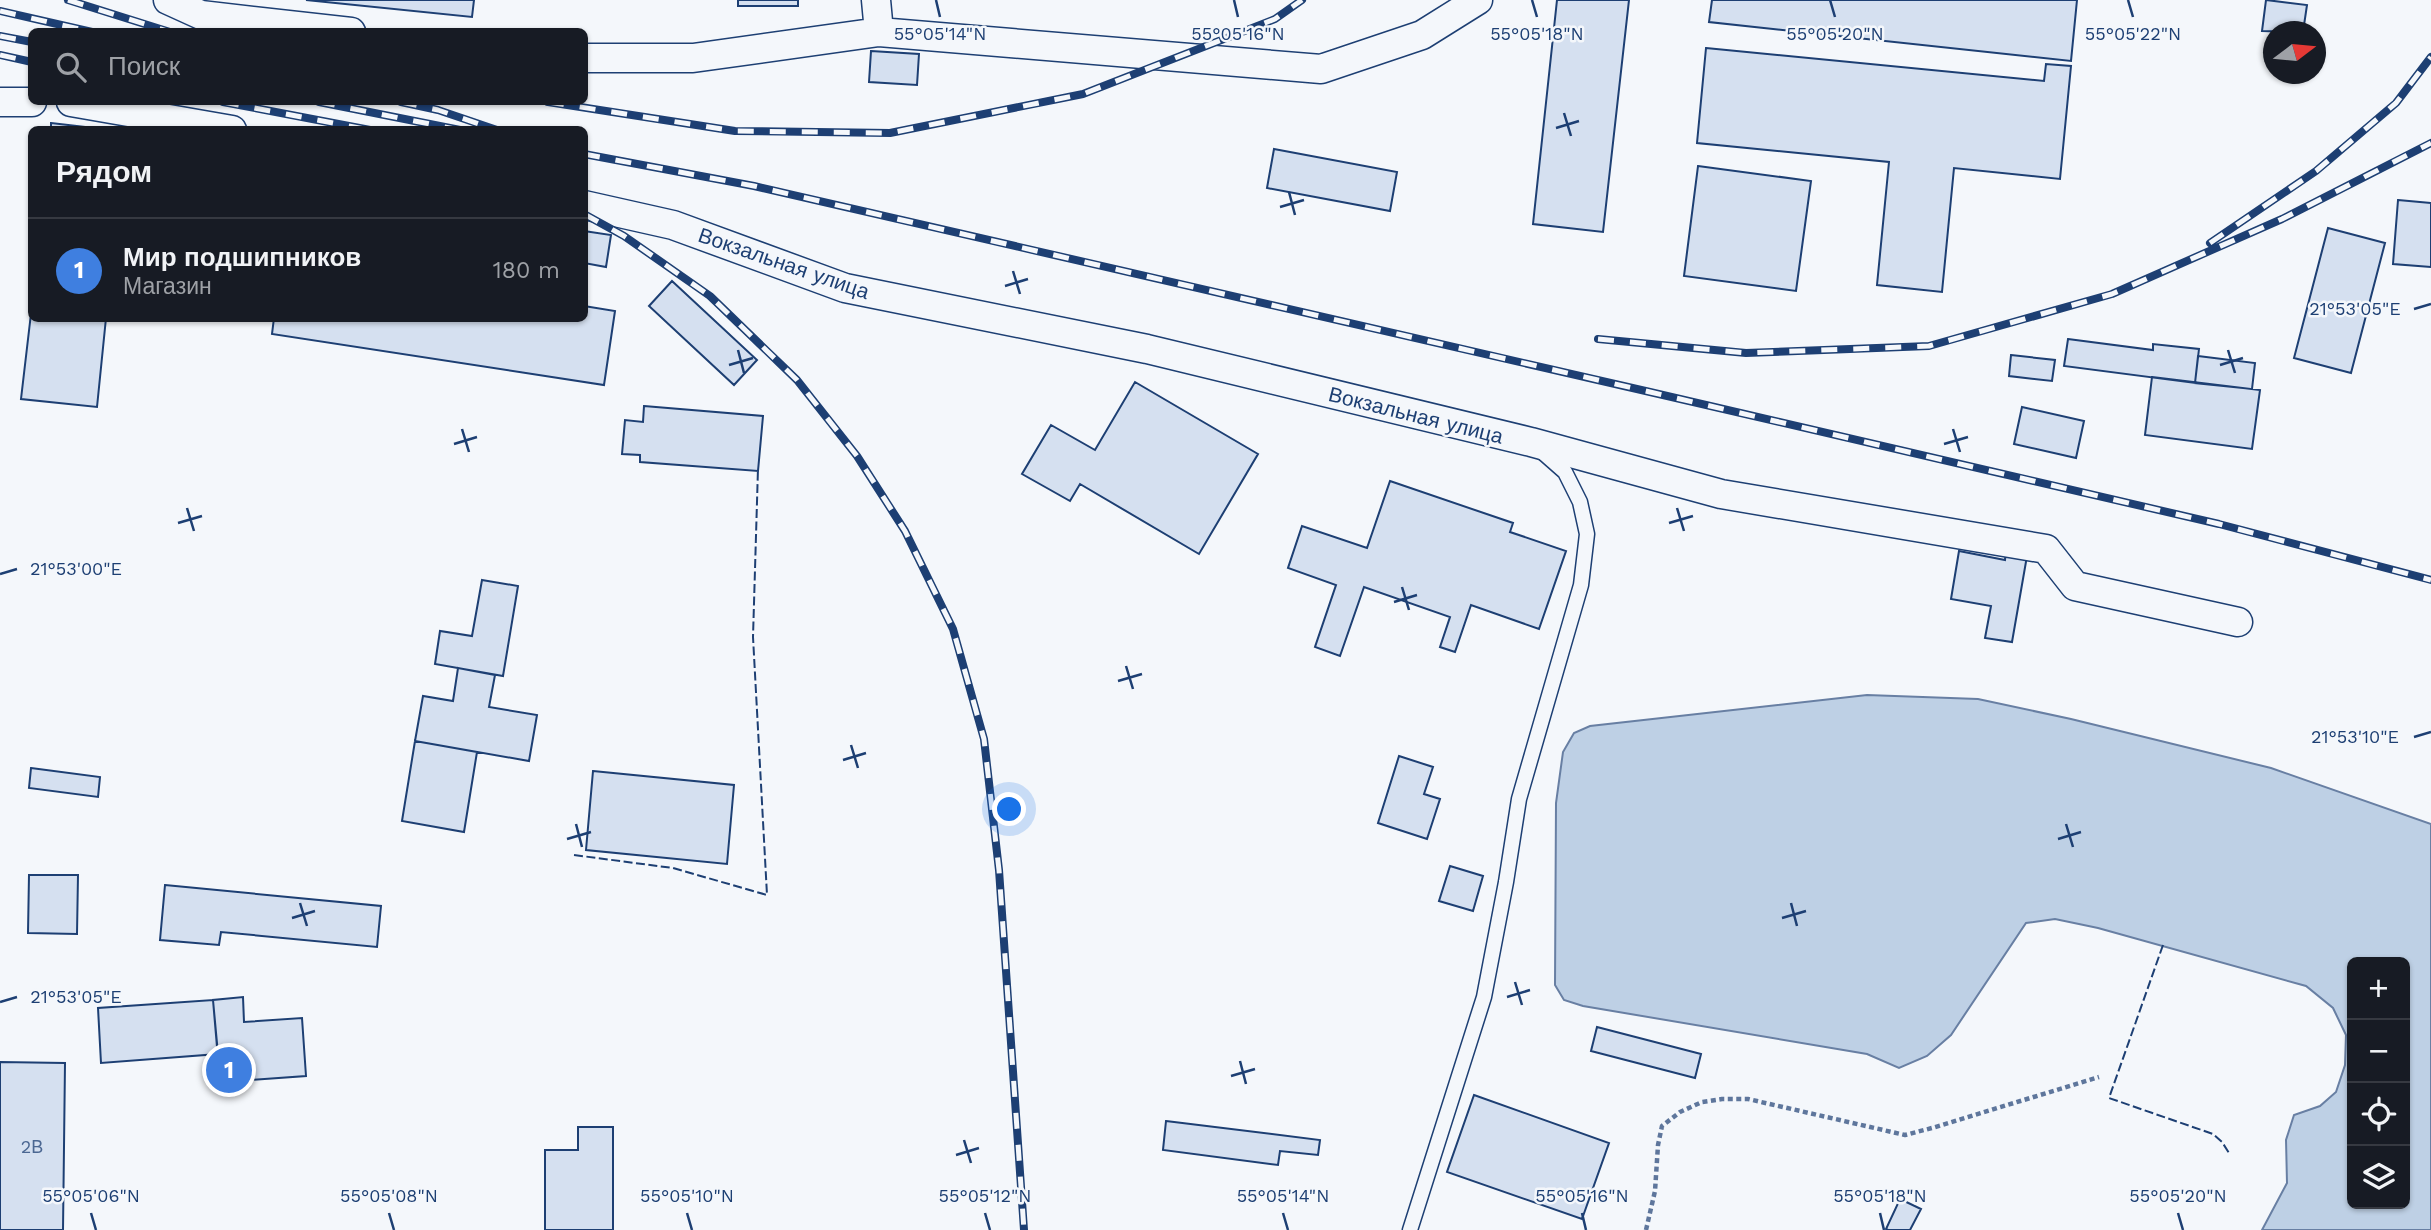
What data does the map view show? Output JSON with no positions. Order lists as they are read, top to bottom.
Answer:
{
  "streets": {
    "street": ["Вокзальная улица"]
  },
  "house_numbers": ["2В"],
  "north": "right",
  "page": {
    "search": "Поиск",
    "heading": "Рядом",
    "list": [
      {
        "mark": "1",
        "name": "Мир подшипников",
        "note": "Магазин",
        "value": "180 m"
      }
    ],
    "map_buttons": ["+", "−"],
    "pins": "1"
  },
  "coordinates": [
    "55°05'14\"N",
    "55°05'16\"N",
    "55°05'18\"N",
    "55°05'20\"N",
    "55°05'22\"N",
    "21°53'05\"E",
    "21°53'00\"E",
    "21°53'10\"E",
    "55°05'06\"N",
    "55°05'08\"N",
    "55°05'10\"N",
    "55°05'12\"N"
  ]
}
